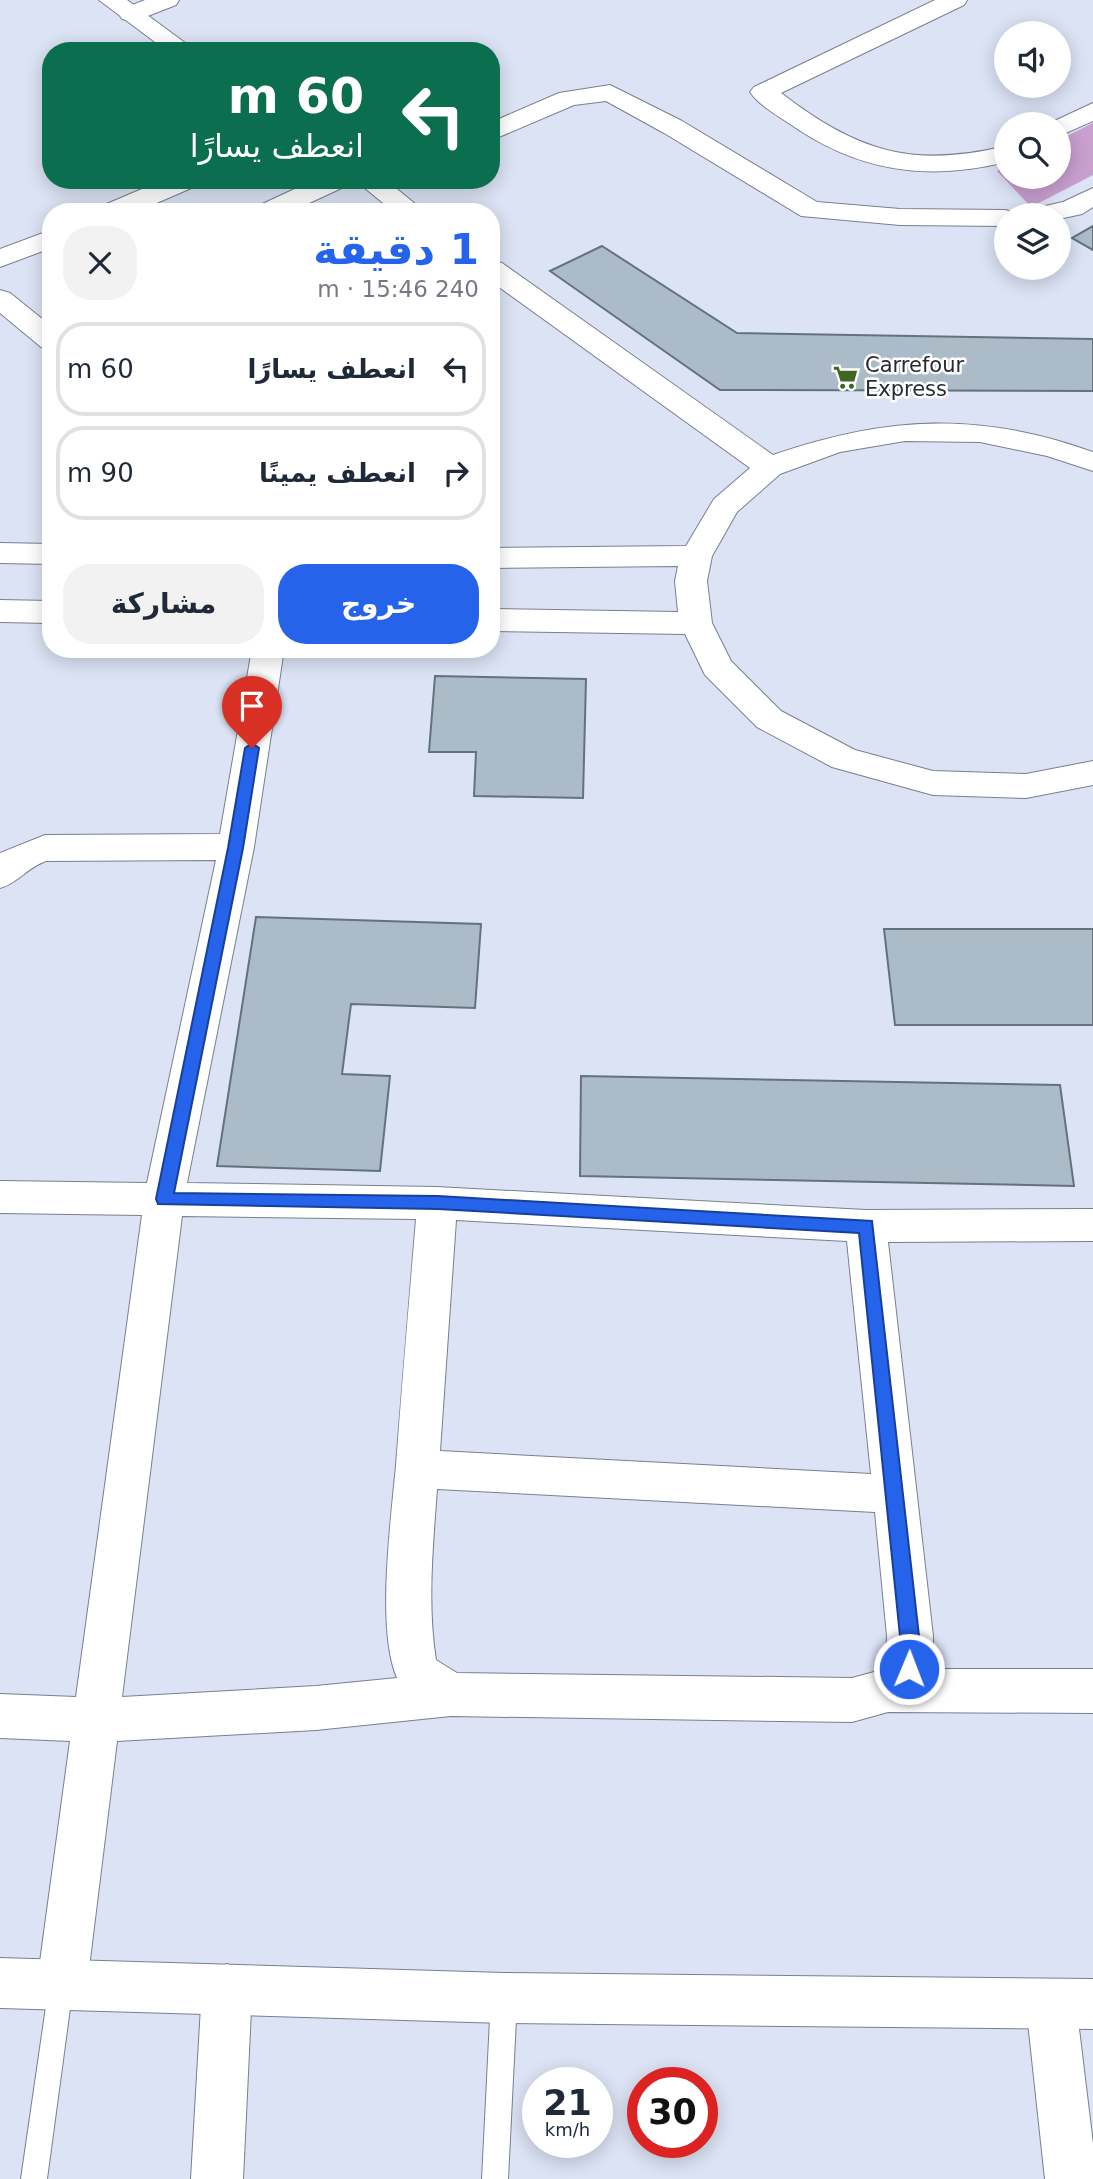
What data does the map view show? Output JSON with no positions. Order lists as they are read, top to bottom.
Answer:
{
  "places": {
    "supermarket": ["Carrefour Express"]
  },
  "page": {
    "turn": ["60 m", "انعطف يسارًا"],
    "heading": ["1 دقيقة", "240 m · 15:46"],
    "list": [
      {
        "name": "انعطف يسارًا",
        "value": "60 m"
      },
      {
        "name": "انعطف يمينًا",
        "value": "90 m"
      }
    ],
    "buttons": ["خروج", "مشاركة"],
    "speed": "21 km/h",
    "limit": "30"
  }
}
